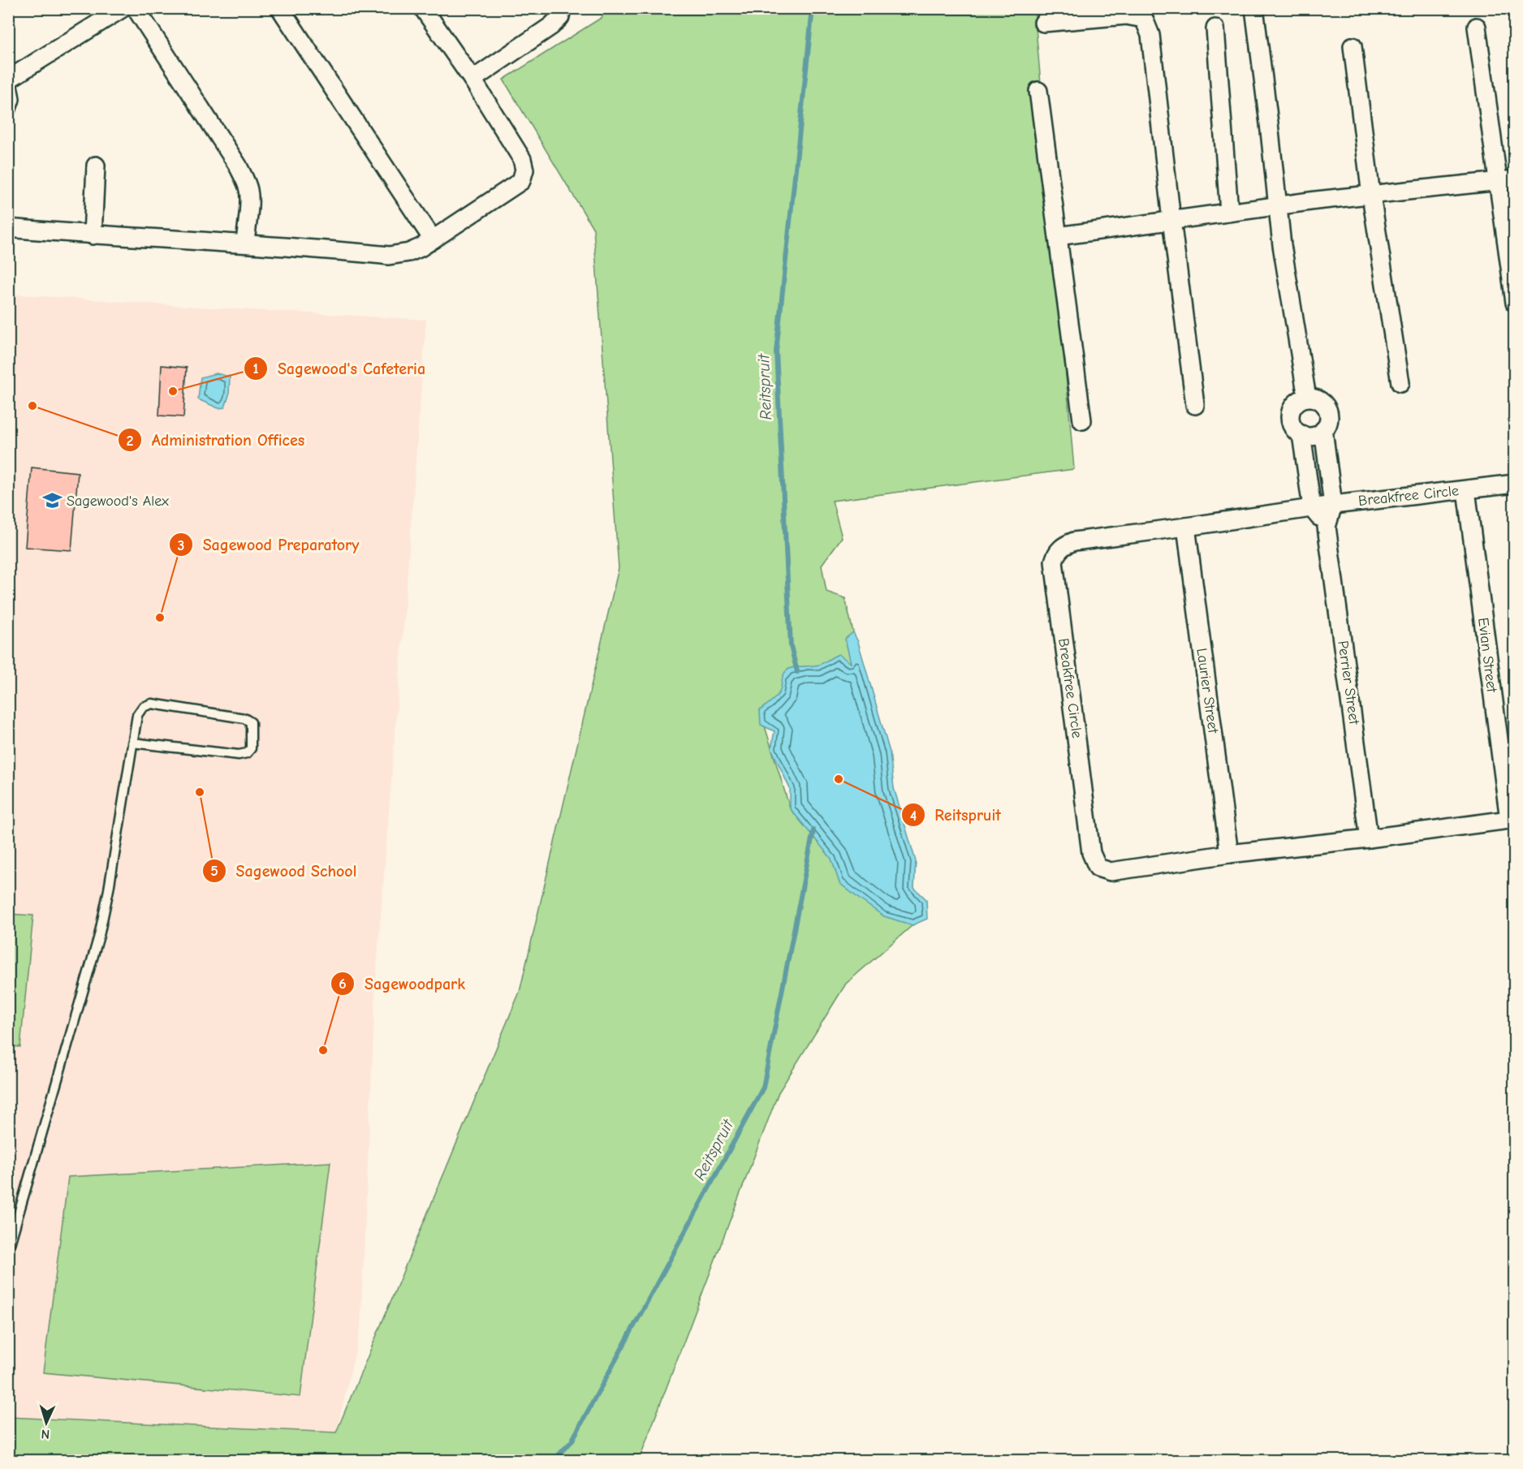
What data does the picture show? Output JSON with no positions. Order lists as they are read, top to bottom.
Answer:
{
  "streets": {
    "street": [
      "Breakfree Circle",
      "Evian Street",
      "Perrier Street",
      "Laurier Street"
    ]
  },
  "crossings": [
    ["Breakfree Circle", "Evian Street"],
    ["Breakfree Circle", "Perrier Street"],
    ["Breakfree Circle", "Laurier Street"]
  ],
  "water": ["Reitspruit"],
  "places": {
    "other": [
      "Sagewood's Cafeteria",
      "Administration Offices",
      "Sagewood Preparatory",
      "Reitspruit",
      "Sagewood School",
      "Sagewoodpark"
    ],
    "school or university": ["Sagewood's Alex"]
  },
  "north": "bottom"
}
